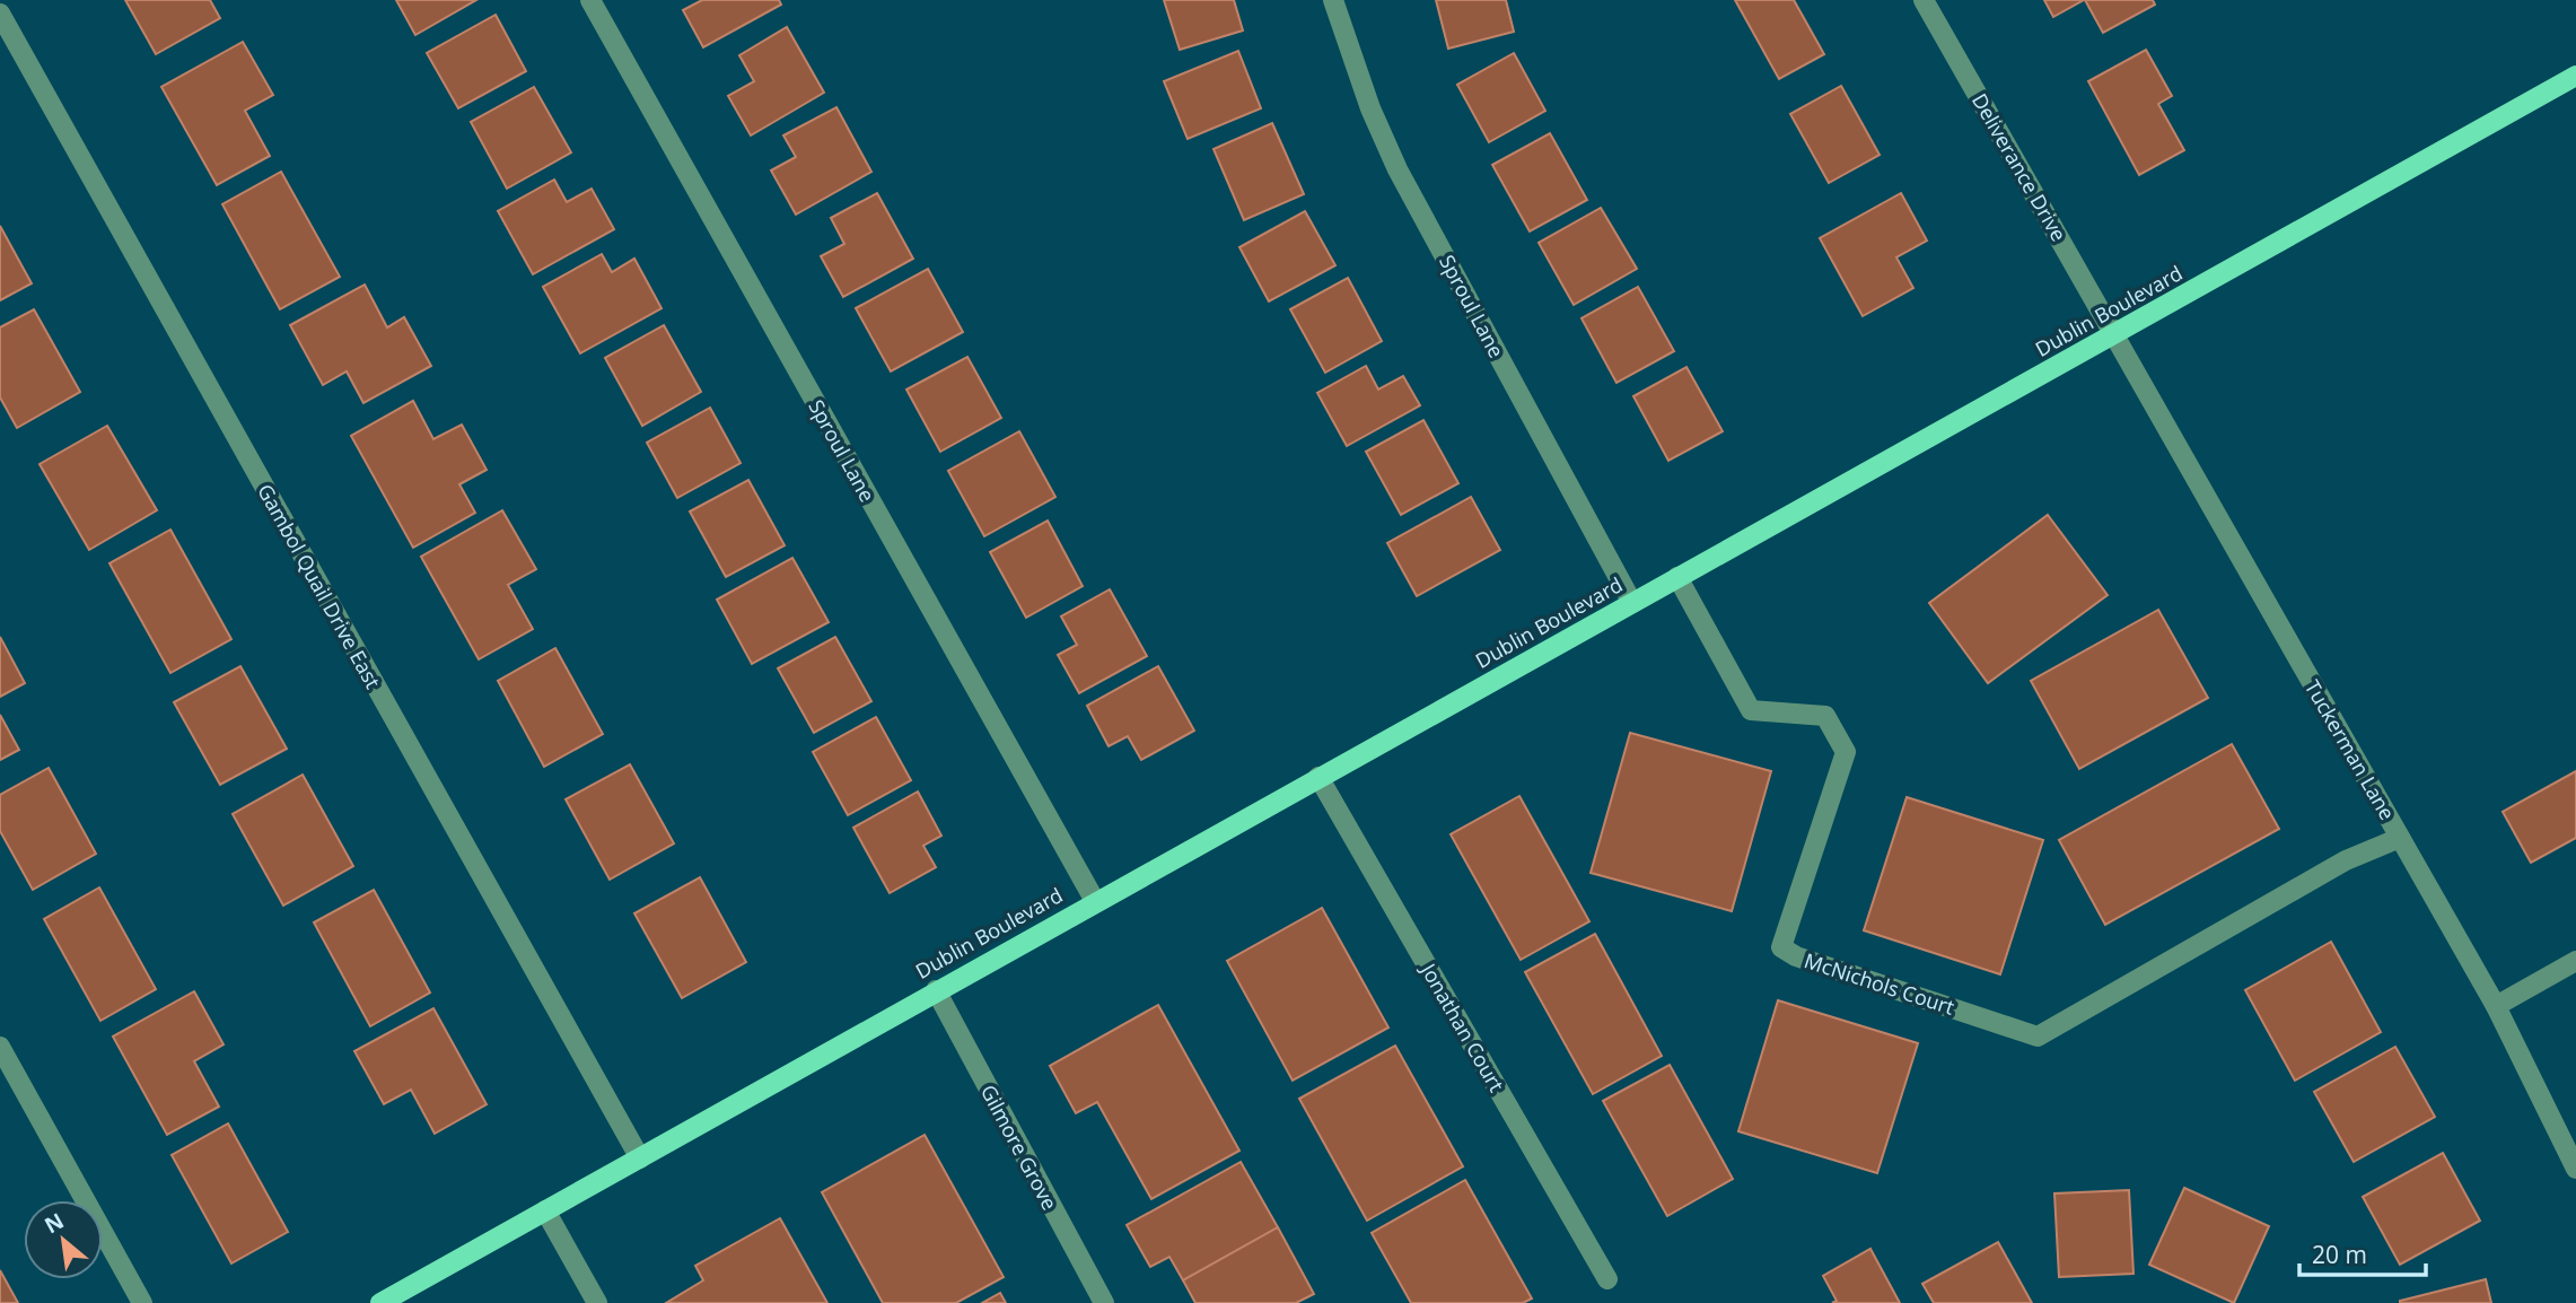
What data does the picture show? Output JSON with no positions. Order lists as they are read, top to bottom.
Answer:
{
  "streets": {
    "main road": ["Dublin Boulevard"],
    "street": [
      "Deliverance Drive",
      "Sproul Lane",
      "Gambol Quail Drive East",
      "Tuckerman Lane",
      "McNichols Court",
      "Jonathan Court",
      "Gilmore Grove"
    ]
  },
  "crossings": [
    ["Deliverance Drive", "Dublin Boulevard"],
    ["Deliverance Drive", "Tuckerman Lane"],
    ["Sproul Lane", "Dublin Boulevard"],
    ["Dublin Boulevard", "Gambol Quail Drive East"],
    ["Dublin Boulevard", "Tuckerman Lane"],
    ["Dublin Boulevard", "McNichols Court"],
    ["Dublin Boulevard", "Jonathan Court"],
    ["Dublin Boulevard", "Gilmore Grove"],
    ["Tuckerman Lane", "McNichols Court"]
  ],
  "scale_bar": "20 m",
  "north": "top left"
}
